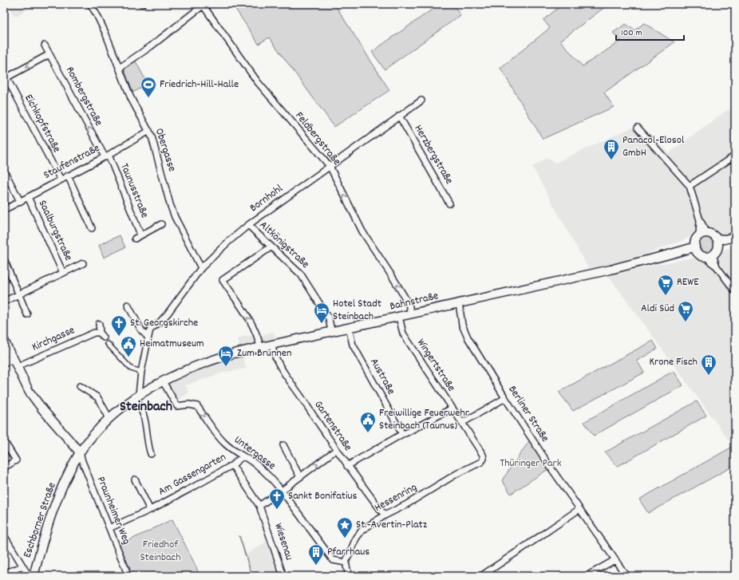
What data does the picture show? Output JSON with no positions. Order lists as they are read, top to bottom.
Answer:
{
  "streets": {
    "main road": ["Bahnstraße", "Eschborner Straße"],
    "street": [
      "Rombergstraße",
      "Eichkopfstraße",
      "Feldbergstraße",
      "Obergasse",
      "Herzbergstraße",
      "Staufenstraße",
      "Taunusstraße",
      "Bornhohl",
      "Saalburgstraße",
      "Altkönigstraße",
      "Kirchgasse",
      "Wingertstraße",
      "Austraße",
      "Berliner Straße",
      "Gartenstraße",
      "Untergasse",
      "Am Gassengarten",
      "Hessenring",
      "Praunheimer Weg",
      "Wiesenau"
    ]
  },
  "crossings": [
    ["Rombergstraße", "Staufenstraße"],
    ["Rombergstraße", "Taunusstraße"],
    ["Eichkopfstraße", "Staufenstraße"],
    ["Feldbergstraße", "Bornhohl"],
    ["Feldbergstraße", "Bahnstraße"],
    ["Obergasse", "Staufenstraße"],
    ["Obergasse", "Bornhohl"],
    ["Herzbergstraße", "Bornhohl"],
    ["Staufenstraße", "Taunusstraße"],
    ["Staufenstraße", "Saalburgstraße"],
    ["Bornhohl", "Altkönigstraße"],
    ["Bornhohl", "Eschborner Straße"],
    ["Altkönigstraße", "Bahnstraße"],
    ["Bahnstraße", "Wingertstraße"],
    ["Bahnstraße", "Austraße"],
    ["Bahnstraße", "Berliner Straße"],
    ["Bahnstraße", "Gartenstraße"],
    ["Bahnstraße", "Untergasse"],
    ["Bahnstraße", "Eschborner Straße"],
    ["Wingertstraße", "Hessenring"],
    ["Gartenstraße", "Hessenring"],
    ["Untergasse", "Am Gassengarten"],
    ["Untergasse", "Hessenring"],
    ["Untergasse", "Eschborner Straße"],
    ["Am Gassengarten", "Praunheimer Weg"],
    ["Am Gassengarten", "Wiesenau"],
    ["Praunheimer Weg", "Eschborner Straße"]
  ],
  "one_way": ["Rombergstraße", "Feldbergstraße", "Untergasse"],
  "districts": ["Steinbach"],
  "parks": ["Thüringer Park", "Friedhof Steinbach"],
  "places": {
    "sports": ["Friedrich-Hill-Halle"],
    "building": ["Panacol-Elosol GmbH", "Krone Fisch", "Pfarrhaus"],
    "supermarket": ["REWE", "Aldi Süd"],
    "hotel": ["Hotel Stadt Steinbach", "Zum Brunnen"],
    "church": ["St. Georgskirche", "Sankt Bonifatius"],
    "public building": ["Heimatmuseum", "Freiwillige Feuerwehr Steinbach (Taunus)"],
    "place": ["St.-Avertin-Platz"]
  },
  "scale_bar": "100 m"
}
